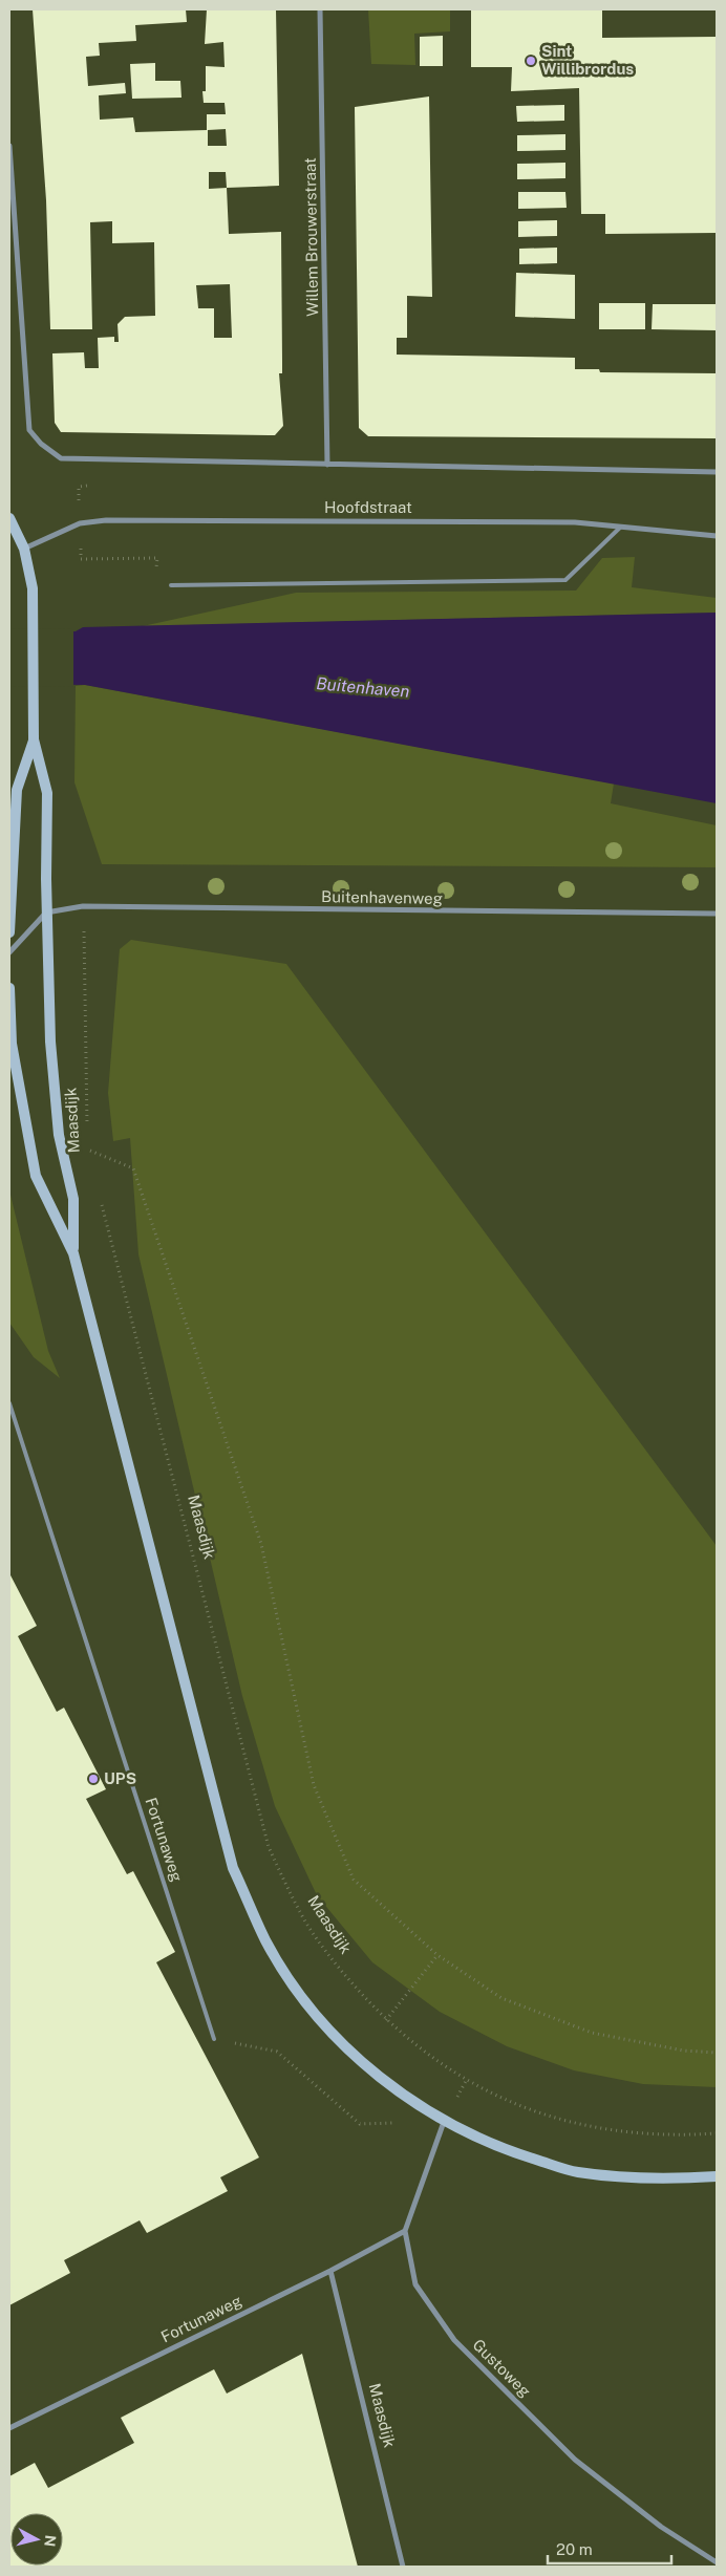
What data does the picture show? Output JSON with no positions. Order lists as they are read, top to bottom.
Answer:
{
  "streets": {
    "street": [
      "Willem Brouwerstraat",
      "Hoofdstraat",
      "Buitenhavenweg",
      "Maasdijk",
      "Fortunaweg",
      "Gustoweg"
    ]
  },
  "crossings": [
    ["Hoofdstraat", "Maasdijk"],
    ["Buitenhavenweg", "Maasdijk"],
    ["Maasdijk", "Fortunaweg"],
    ["Fortunaweg", "Gustoweg"]
  ],
  "water": ["Buitenhaven"],
  "places": ["Sint Willibrordus", "UPS"],
  "scale_bar": "20 m",
  "north": "right"
}
